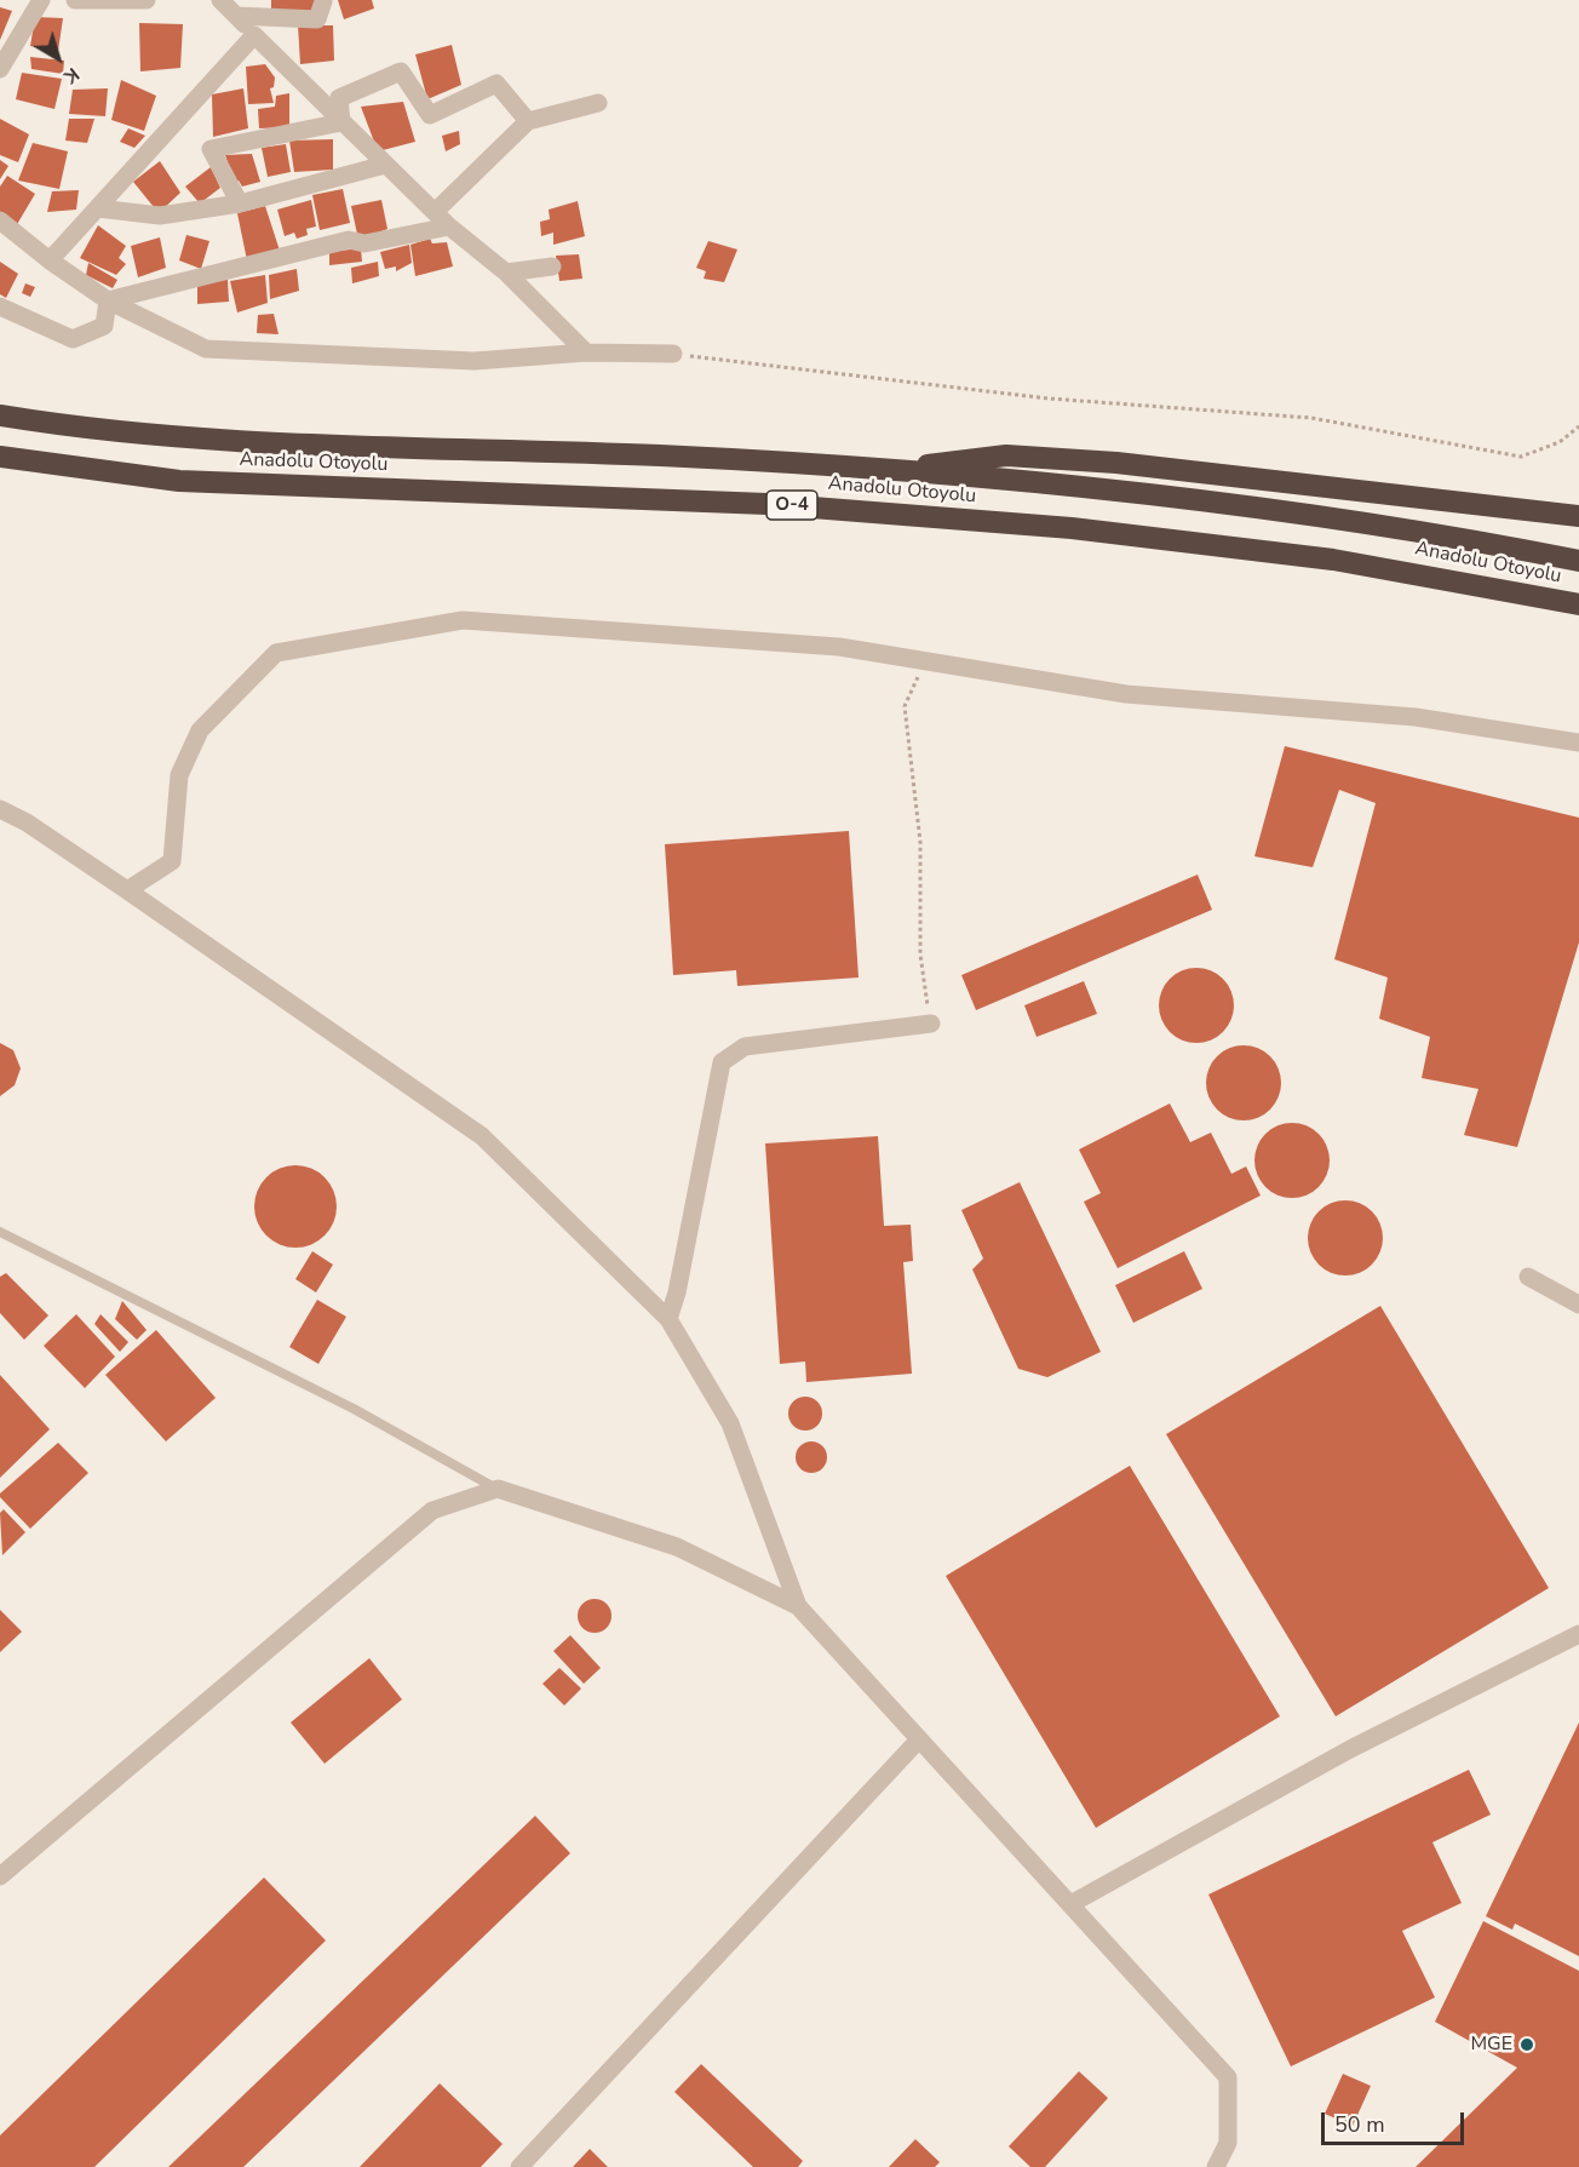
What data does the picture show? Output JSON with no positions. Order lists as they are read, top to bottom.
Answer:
{
  "streets": {
    "highway": ["Anadolu Otoyolu", "O-4"]
  },
  "places": ["MGE"],
  "scale_bar": "50 m",
  "north": "bottom right"
}
